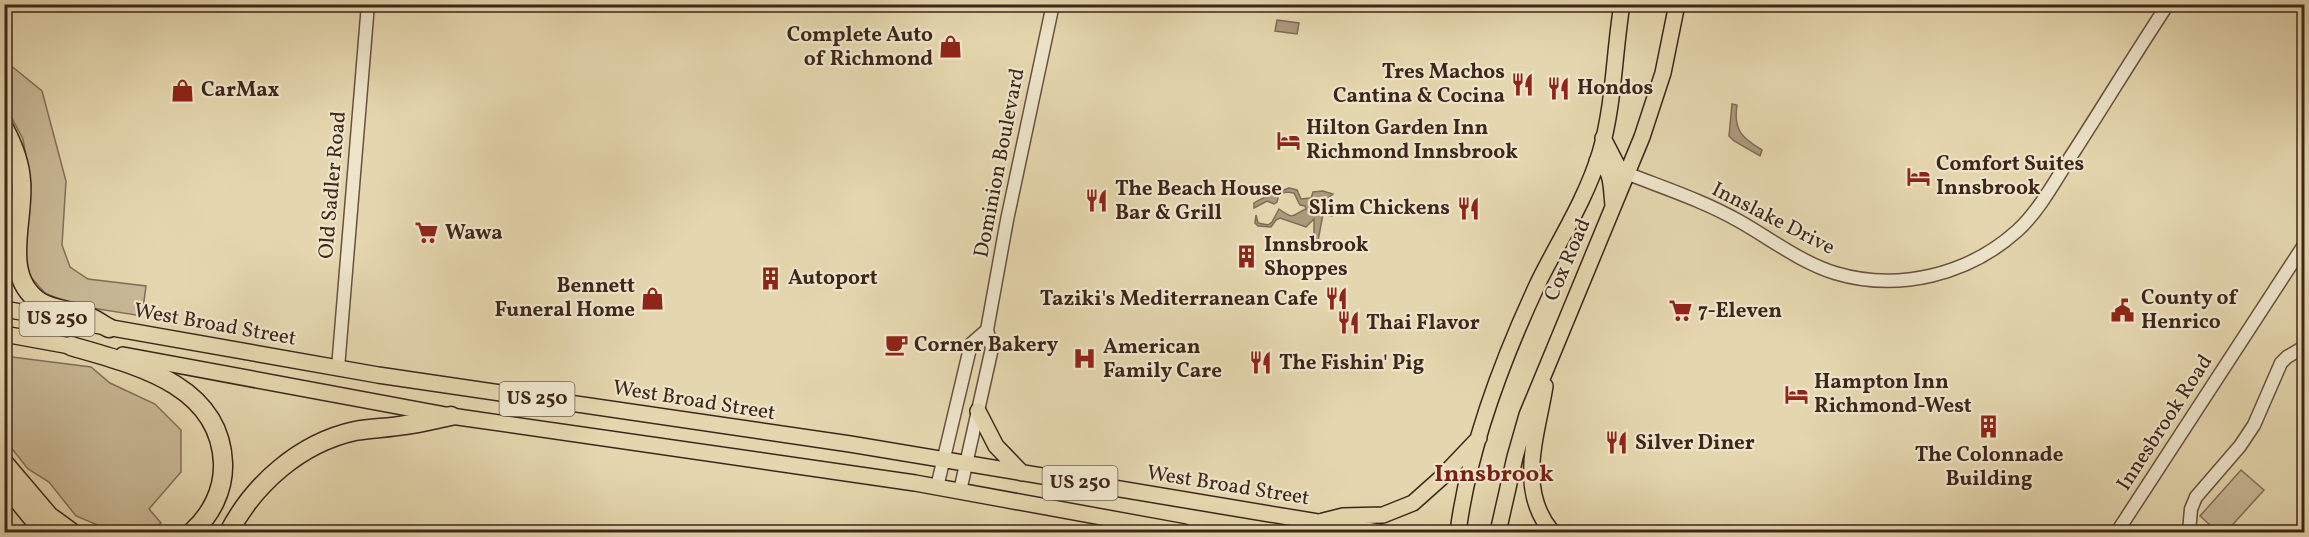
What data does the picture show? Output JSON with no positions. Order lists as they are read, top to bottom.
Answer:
{
  "streets": {
    "main road": ["Cox Road", "US 250", "West Broad Street"],
    "street": [
      "Dominion Boulevard",
      "Old Sadler Road",
      "Innslake Drive",
      "Innesbrook Road"
    ]
  },
  "crossings": [
    ["Dominion Boulevard", "US 250"],
    ["Dominion Boulevard", "West Broad Street"],
    ["Old Sadler Road", "West Broad Street"],
    ["Innslake Drive", "Cox Road"]
  ],
  "districts": ["Innsbrook"],
  "places": {
    "shop": ["Complete Auto of Richmond", "CarMax", "Bennett Funeral Home"],
    "restaurant": [
      "Tres Machos Cantina & Cocina",
      "Hondos",
      "The Beach House Bar & Grill",
      "Slim Chickens",
      "Taziki's Mediterranean Cafe",
      "Thai Flavor",
      "The Fishin' Pig",
      "Silver Diner"
    ],
    "hotel": ["Hilton Garden Inn Richmond Innsbrook", "Comfort Suites Innsbrook", "Hampton Inn Richmond-West"],
    "supermarket": ["Wawa", "7-Eleven"],
    "building": ["Innsbrook Shoppes", "Autoport", "The Colonnade Building"],
    "public building": ["County of Henrico"],
    "cafe": ["Corner Bakery"],
    "hospital": ["American Family Care"]
  }
}
